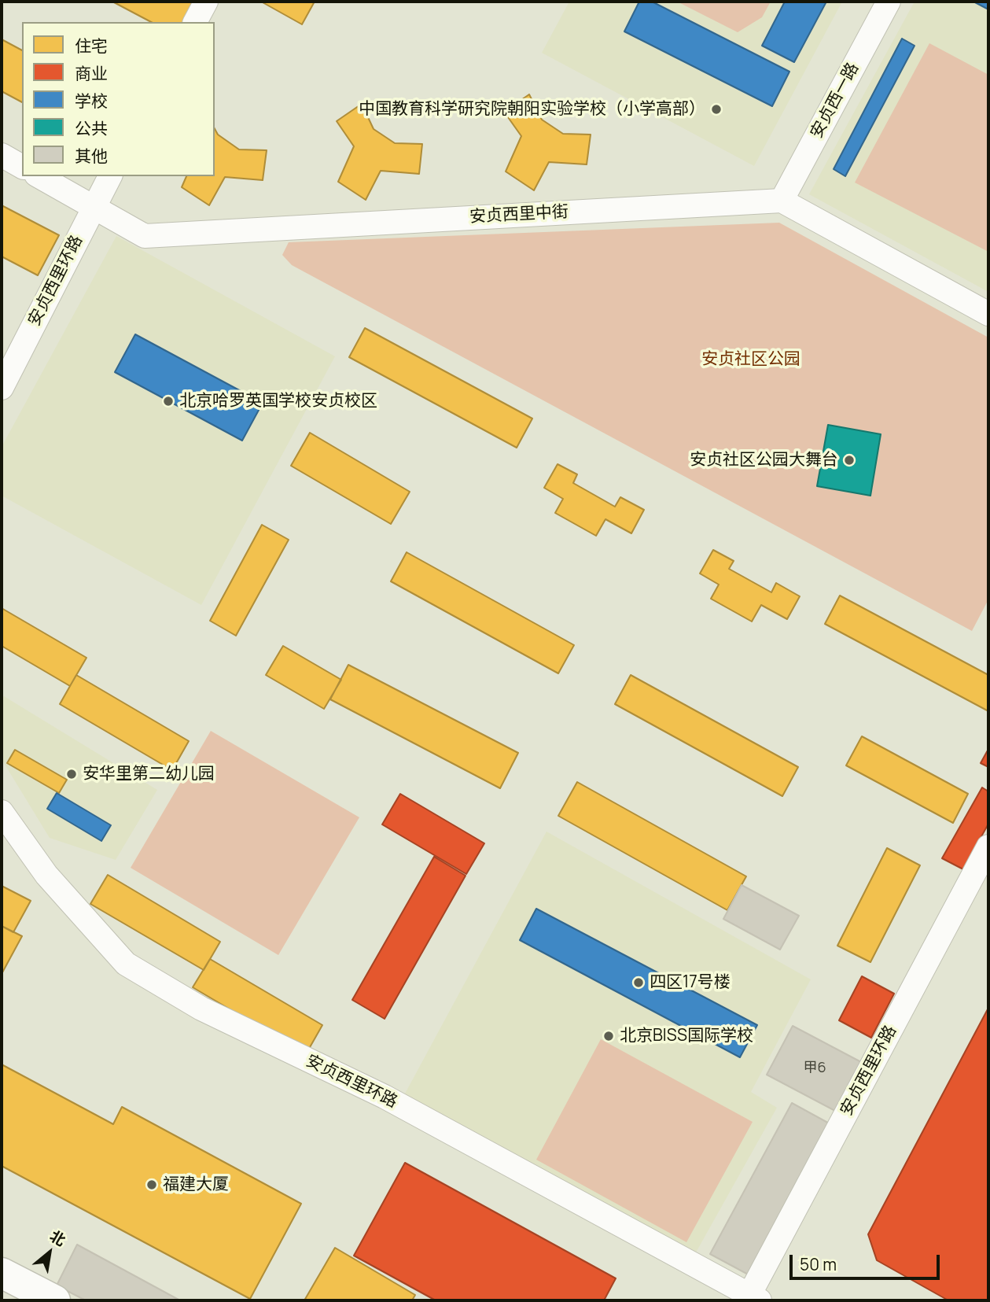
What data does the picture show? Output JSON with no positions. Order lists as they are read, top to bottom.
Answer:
{
  "streets": {
    "street": ["安贞西一路", "安贞西里中街", "安贞西里环路"]
  },
  "crossings": [
    ["安贞西一路", "安贞西里中街"],
    ["安贞西里中街", "安贞西里环路"]
  ],
  "parks": ["安贞社区公园"],
  "places": [
    "中国教育科学研究院朝阳实验学校（小学高部）",
    "北京哈罗英国学校安贞校区",
    "安贞社区公园大舞台",
    "安华里第二幼儿园",
    "四区17号楼",
    "北京BISS国际学校",
    "福建大厦"
  ],
  "house_numbers": ["甲6"],
  "legend": [
    "住宅",
    "商业",
    "学校",
    "公共",
    "其他"
  ],
  "scale_bar": "50 m",
  "north": "top right"
}
